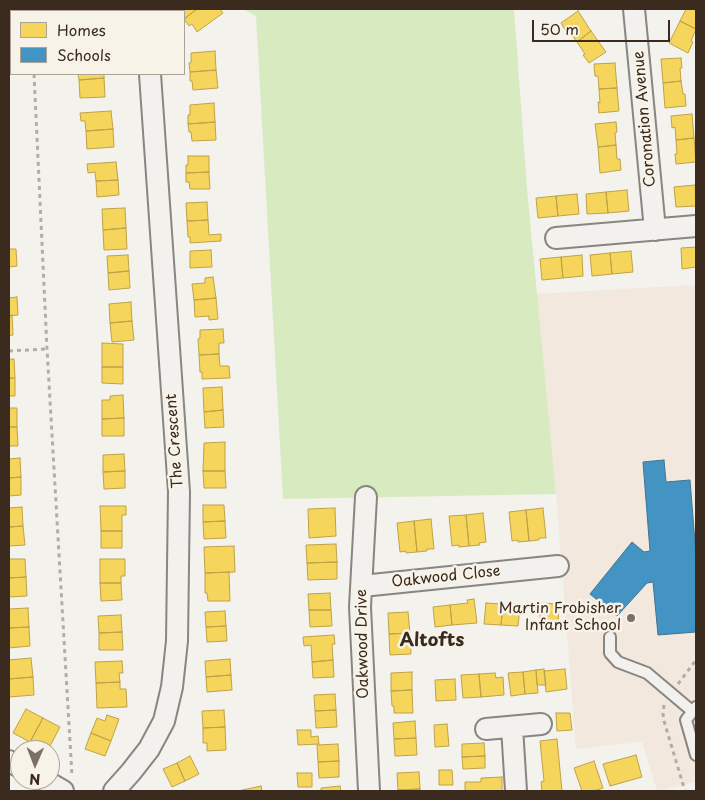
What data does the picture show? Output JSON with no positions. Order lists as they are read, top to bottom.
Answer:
{
  "streets": {
    "street": [
      "Coronation Avenue",
      "The Crescent",
      "Oakwood Close",
      "Oakwood Drive"
    ]
  },
  "crossings": [
    ["Oakwood Close", "Oakwood Drive"]
  ],
  "districts": ["Altofts"],
  "places": ["Martin Frobisher Infant School"],
  "legend": ["Homes", "Schools"],
  "scale_bar": "50 m",
  "north": "bottom"
}
